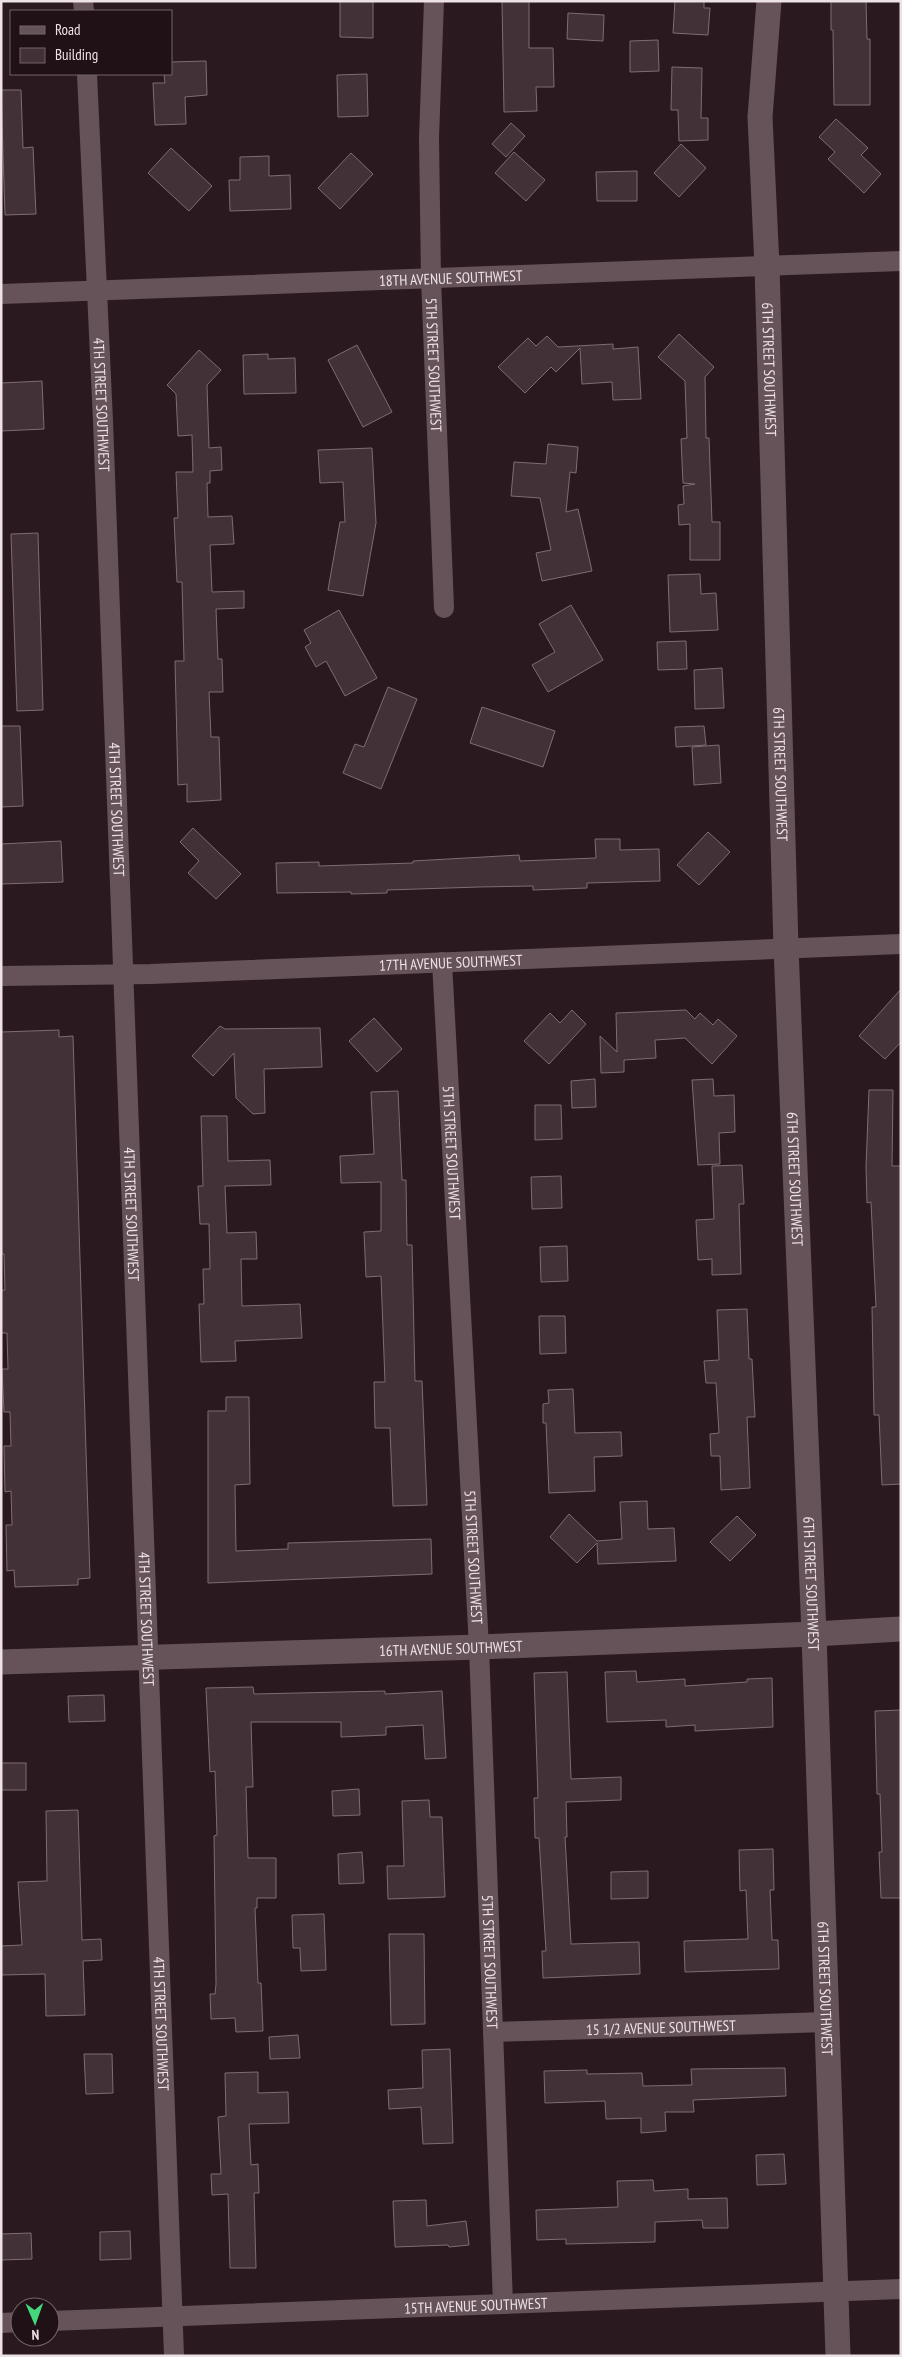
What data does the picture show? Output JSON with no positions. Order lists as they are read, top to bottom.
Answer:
{
  "streets": {
    "street": [
      "18TH AVENUE SOUTHWEST",
      "5TH STREET SOUTHWEST",
      "6TH STREET SOUTHWEST",
      "4TH STREET SOUTHWEST",
      "17TH AVENUE SOUTHWEST",
      "16TH AVENUE SOUTHWEST",
      "15 1/2 AVENUE SOUTHWEST",
      "15TH AVENUE SOUTHWEST"
    ]
  },
  "crossings": [
    ["18TH AVENUE SOUTHWEST", "5TH STREET SOUTHWEST"],
    ["18TH AVENUE SOUTHWEST", "6TH STREET SOUTHWEST"],
    ["18TH AVENUE SOUTHWEST", "4TH STREET SOUTHWEST"],
    ["5TH STREET SOUTHWEST", "17TH AVENUE SOUTHWEST"],
    ["5TH STREET SOUTHWEST", "16TH AVENUE SOUTHWEST"],
    ["5TH STREET SOUTHWEST", "15 1/2 AVENUE SOUTHWEST"],
    ["5TH STREET SOUTHWEST", "15TH AVENUE SOUTHWEST"],
    ["6TH STREET SOUTHWEST", "17TH AVENUE SOUTHWEST"],
    ["6TH STREET SOUTHWEST", "16TH AVENUE SOUTHWEST"],
    ["6TH STREET SOUTHWEST", "15 1/2 AVENUE SOUTHWEST"],
    ["6TH STREET SOUTHWEST", "15TH AVENUE SOUTHWEST"],
    ["4TH STREET SOUTHWEST", "17TH AVENUE SOUTHWEST"],
    ["4TH STREET SOUTHWEST", "16TH AVENUE SOUTHWEST"],
    ["4TH STREET SOUTHWEST", "15TH AVENUE SOUTHWEST"]
  ],
  "legend": ["Road", "Building"],
  "north": "bottom"
}
